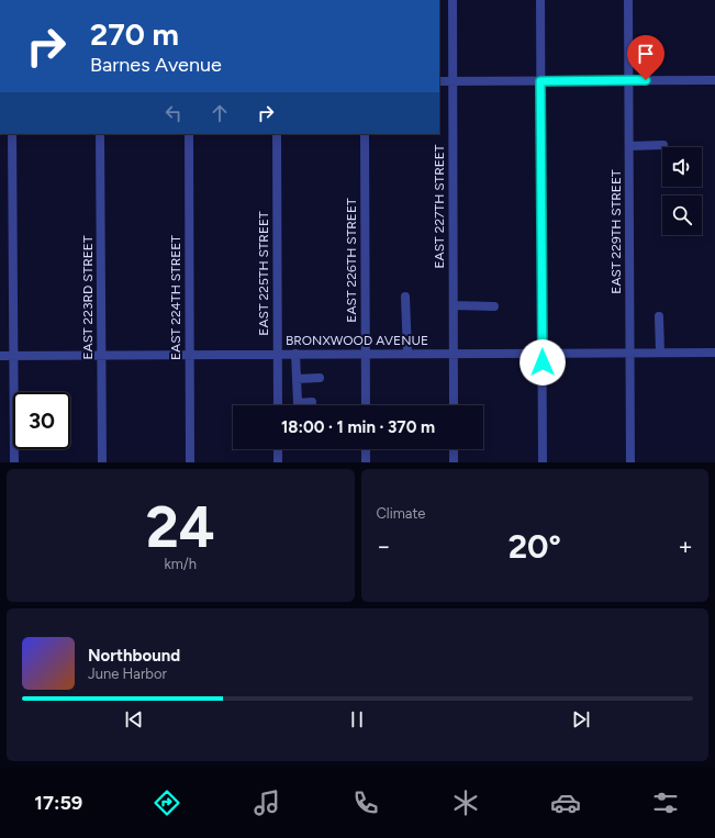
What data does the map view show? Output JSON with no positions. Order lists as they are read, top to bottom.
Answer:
{
  "streets": {
    "street": [
      "EAST 227TH STREET",
      "EAST 229TH STREET",
      "EAST 226TH STREET",
      "EAST 225TH STREET",
      "EAST 223RD STREET",
      "EAST 224TH STREET",
      "BRONXWOOD AVENUE"
    ]
  },
  "crossings": [
    ["EAST 227TH STREET", "BRONXWOOD AVENUE"],
    ["EAST 229TH STREET", "BRONXWOOD AVENUE"],
    ["EAST 226TH STREET", "BRONXWOOD AVENUE"],
    ["EAST 225TH STREET", "BRONXWOOD AVENUE"],
    ["EAST 223RD STREET", "BRONXWOOD AVENUE"],
    ["EAST 224TH STREET", "BRONXWOOD AVENUE"]
  ],
  "page": {
    "turn": ["270 m", "Barnes Avenue"],
    "limit": "30",
    "trip": "18:00 · 1 min · 370 m",
    "tile": [
      ["24", "km/h"],
      "Climate"
    ],
    "heat": ["−", "20°", "+"],
    "song": ["Northbound", "June Harbor"],
    "tabs": "17:59"
  }
}
